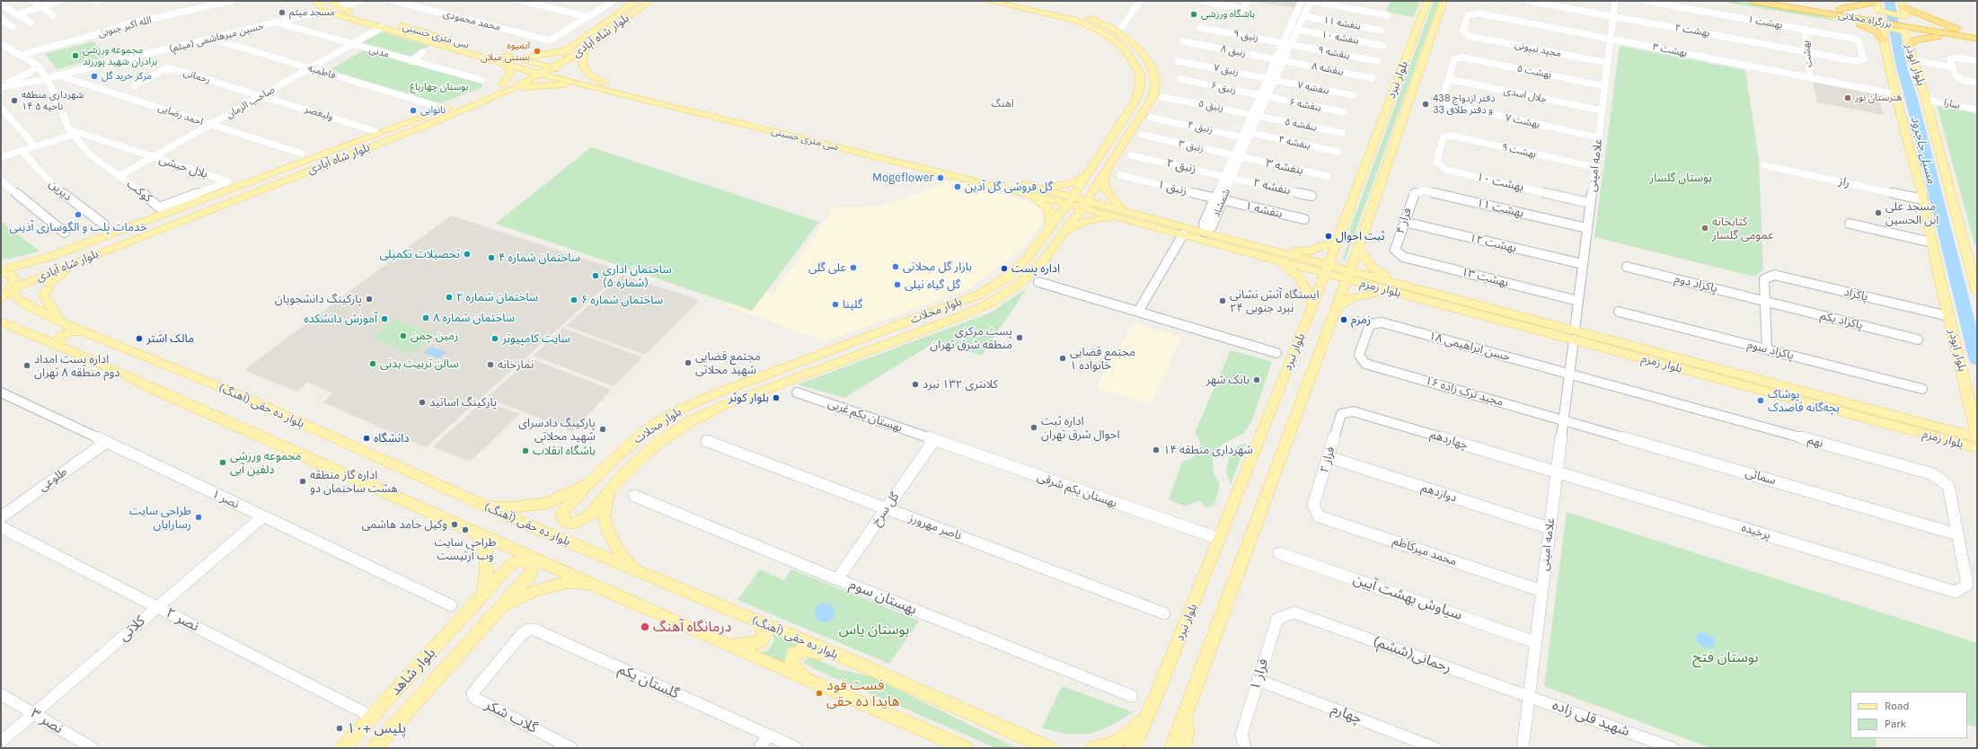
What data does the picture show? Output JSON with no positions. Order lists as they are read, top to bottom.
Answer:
{
  "streets": {
    "highway": ["بزرگراه محلاتی"],
    "main road": [
      "سی متری حسینی",
      "بلوار شاه آبادی",
      "بلوار ابوذر",
      "بلوار نبرد",
      "بلوار زمزم",
      "بلوار محلات",
      "بلوار ده حقی (آهنگ)",
      "بلوار شاهد"
    ],
    "street": [
      "محمد محمودی",
      "بهشت ۱",
      "بنفشه ۱۱",
      "الله اکبر جنوبی",
      "بهشت ۲",
      "زنبق ۹",
      "حسین میرهاشمی (میثم)",
      "بنفشه ۱۰",
      "مجید نبیونی",
      "بهشت ۳",
      "زنبق ۸",
      "مدنی",
      "بنفشه ۹",
      "بهشت",
      "بنفشه ۸",
      "زنبق ۷",
      "فاطمیه",
      "بهشت ۵",
      "رحمانی",
      "زنبق ۶",
      "بنفشه ۷",
      "جلال اسدی",
      "صاحب الزمان",
      "سارا",
      "بنفشه ۶",
      "زنبق ۵",
      "ولیعصر",
      "احمد رضایی",
      "بهشت ۷",
      "بنفشه ۵",
      "زنبق ۴",
      "بنفشه ۴",
      "زنبق ۳",
      "بهشت ۹",
      "علامه امینی",
      "زنبق ۲",
      "بلال حبشی",
      "بنفشه ۳",
      "بهشت ۱۰",
      "راز",
      "بنفشه ۲",
      "زنبق ۱",
      "دیرین",
      "کوکب",
      "شمشاد",
      "بهشت ۱۱",
      "بنفشه ۱",
      "فراز ۴",
      "بهشت ۱۲",
      "بهشت ۱۳",
      "پاکزاد دوم",
      "پاکزاد",
      "پاکزاد یکم",
      "حسن ابراهیمی ۱۸",
      "پاکزاد سوم",
      "مجید ترک زاده ۱۶",
      "بهستان یکم غربی",
      "چهاردهم",
      "نهم",
      "فراز ۲",
      "سمائی",
      "طلوعی",
      "بهستان یکم شرقی",
      "دوازدهم",
      "نصر ۱",
      "گل سرخ",
      "ناصر مهرورز",
      "پرخیده",
      "محمد میرکاظم",
      "بهستان سوم",
      "سیاوش بهشت آیین",
      "نصر ۲",
      "کلاتی",
      "رحمانی(ششم)",
      "فراز ۱",
      "گلستان یکم",
      "چهارم",
      "گلاب شکر",
      "شهید قلی زاده",
      "نصر ۳"
    ]
  },
  "crossings": [
    ["بزرگراه محلاتی", "بلوار ابوذر"],
    ["بهشت ۱", "بهشت ۲"],
    ["بهشت ۱", "بهشت"],
    ["بنفشه ۱۱", "شمشاد"],
    ["بهشت ۲", "بهشت"],
    ["بهشت ۲", "علامه امینی"],
    ["سی متری حسینی", "بلوار شاه آبادی"],
    ["سی متری حسینی", "حسین میرهاشمی (میثم)"],
    ["سی متری حسینی", "صاحب الزمان"],
    ["سی متری حسینی", "بلوار محلات"],
    ["بلوار شاه آبادی", "بلوار ده حقی (آهنگ)"],
    ["زنبق ۹", "بنفشه ۹"],
    ["زنبق ۹", "شمشاد"],
    ["حسین میرهاشمی (میثم)", "مدنی"],
    ["حسین میرهاشمی (میثم)", "فاطمیه"],
    ["حسین میرهاشمی (میثم)", "احمد رضایی"],
    ["حسین میرهاشمی (میثم)", "کوکب"],
    ["بنفشه ۱۰", "شمشاد"],
    ["مجید نبیونی", "بهشت ۳"],
    ["مجید نبیونی", "علامه امینی"],
    ["بهشت ۳", "بهشت"],
    ["بهشت ۳", "بلوار ابوذر"],
    ["بهشت ۳", "علامه امینی"],
    ["زنبق ۸", "بنفشه ۸"],
    ["زنبق ۸", "شمشاد"],
    ["مدنی", "صاحب الزمان"],
    ["بنفشه ۹", "شمشاد"],
    ["بلوار ابوذر", "سارا"],
    ["بلوار ابوذر", "راز"],
    ["بلوار ابوذر", "پاکزاد"],
    ["بنفشه ۸", "شمشاد"],
    ["زنبق ۷", "بنفشه ۷"],
    ["زنبق ۷", "شمشاد"],
    ["فاطمیه", "صاحب الزمان"],
    ["بهشت ۵", "جلال اسدی"],
    ["بهشت ۵", "بهشت ۷"],
    ["بهشت ۵", "علامه امینی"],
    ["رحمانی", "صاحب الزمان"],
    ["رحمانی", "ولیعصر"],
    ["بلوار نبرد", "بلوار زمزم"],
    ["بلوار نبرد", "بهستان یکم شرقی"],
    ["زنبق ۶", "بنفشه ۶"],
    ["زنبق ۶", "شمشاد"],
    ["بنفشه ۷", "شمشاد"],
    ["جلال اسدی", "بهشت ۷"],
    ["جلال اسدی", "علامه امینی"],
    ["صاحب الزمان", "ولیعصر"],
    ["صاحب الزمان", "احمد رضایی"],
    ["صاحب الزمان", "بلال حبشی"],
    ["صاحب الزمان", "کوکب"],
    ["بنفشه ۶", "شمشاد"],
    ["زنبق ۵", "بنفشه ۵"],
    ["زنبق ۵", "شمشاد"],
    ["بهشت ۷", "علامه امینی"],
    ["بنفشه ۵", "شمشاد"],
    ["زنبق ۴", "بنفشه ۴"],
    ["زنبق ۴", "شمشاد"],
    ["بنفشه ۴", "شمشاد"],
    ["زنبق ۳", "بنفشه ۳"],
    ["زنبق ۳", "شمشاد"],
    ["بهشت ۹", "علامه امینی"],
    ["بهشت ۹", "بهشت ۱۰"],
    ["علامه امینی", "بهشت ۱۰"],
    ["علامه امینی", "بهشت ۱۱"],
    ["علامه امینی", "بهشت ۱۲"],
    ["علامه امینی", "بهشت ۱۳"],
    ["علامه امینی", "بلوار زمزم"],
    ["علامه امینی", "حسن ابراهیمی ۱۸"],
    ["علامه امینی", "مجید ترک زاده ۱۶"],
    ["علامه امینی", "چهاردهم"],
    ["علامه امینی", "نهم"],
    ["علامه امینی", "سمائی"],
    ["علامه امینی", "دوازدهم"],
    ["علامه امینی", "پرخیده"],
    ["علامه امینی", "محمد میرکاظم"],
    ["علامه امینی", "سیاوش بهشت آیین"],
    ["علامه امینی", "رحمانی(ششم)"],
    ["علامه امینی", "شهید قلی زاده"],
    ["زنبق ۲", "بنفشه ۲"],
    ["زنبق ۲", "شمشاد"],
    ["بلال حبشی", "کوکب"],
    ["بنفشه ۳", "شمشاد"],
    ["بنفشه ۲", "شمشاد"],
    ["زنبق ۱", "شمشاد"],
    ["زنبق ۱", "بنفشه ۱"],
    ["شمشاد", "بنفشه ۱"],
    ["بهشت ۱۱", "فراز ۴"],
    ["فراز ۴", "بهشت ۱۲"],
    ["فراز ۴", "بهشت ۱۳"],
    ["پاکزاد دوم", "پاکزاد"],
    ["پاکزاد دوم", "پاکزاد یکم"],
    ["پاکزاد", "پاکزاد یکم"],
    ["بلوار محلات", "بلوار ده حقی (آهنگ)"],
    ["حسن ابراهیمی ۱۸", "مجید ترک زاده ۱۶"],
    ["حسن ابراهیمی ۱۸", "نهم"],
    ["مجید ترک زاده ۱۶", "سمائی"],
    ["بهستان یکم غربی", "بهستان یکم شرقی"],
    ["بهستان یکم غربی", "گل سرخ"],
    ["چهاردهم", "فراز ۲"],
    ["چهاردهم", "پرخیده"],
    ["نهم", "سمائی"],
    ["نهم", "پرخیده"],
    ["فراز ۲", "دوازدهم"],
    ["فراز ۲", "محمد میرکاظم"],
    ["طلوعی", "نصر ۱"],
    ["بهستان یکم شرقی", "گل سرخ"],
    ["نصر ۱", "کلاتی"],
    ["گل سرخ", "ناصر مهرورز"],
    ["گل سرخ", "بهستان سوم"],
    ["نصر ۲", "کلاتی"],
    ["کلاتی", "نصر ۳"],
    ["رحمانی(ششم)", "فراز ۱"],
    ["رحمانی(ششم)", "شهید قلی زاده"],
    ["فراز ۱", "چهارم"],
    ["گلستان یکم", "گلاب شکر"]
  ],
  "districts": ["آهنگ"],
  "water": ["مسیل جاجرود"],
  "parks": [
    "بوستان چهارباغ",
    "بوستان گلسار",
    "بوستان یاس",
    "بوستان فتح"
  ],
  "places": [
    "مسجد میثم",
    "باشگاه ورزشی",
    "آبمیوه بستنی میلان",
    "مجموعه ورزشی برادران شهید پورزند",
    "مرکز خرید گل",
    "هنرستان نور",
    "شهرداری منطقه ۱۴ ناحیه ۵",
    "دفتر ازدواج 438 و دفتر طلاق 33",
    "نانوایی",
    "Mogeflower",
    "گل فروشی گل آذین",
    "مسجد علی ابن الحسین",
    "خدمات پلت و الگوسازی آذینی",
    "کتابخانه عمومی گلسار",
    "ثبت احوال",
    "تحصیلات تکمیلی",
    "ساختمان شماره ۴",
    "بازار گل محلاتی",
    "علی گلی",
    "اداره پست",
    "ساختمان اداری (شماره ۵)",
    "گل گیاه نیلی",
    "ساختمان شماره ۲",
    "پارکینگ دانشجویان",
    "ساختمان شماره ۶",
    "ایستگاه آتش نشانی ۲۴ نبرد جنوبی",
    "گلينا",
    "ساختمان شماره ۸",
    "آموزش دانشکده",
    "زمزم",
    "زمین چمن",
    "پست مرکزی منطقه شرق تهران",
    "مالک اشتر",
    "سایت کامپیوتر",
    "مجتمع قضایی خانواده ۱",
    "مجتمع قضایی شهید محلاتی",
    "سالن تربیت بدنی",
    "نمازخانه",
    "اداره پست امداد دوم منطقه ۸ تهران",
    "بانک شهر",
    "کلانتری ۱۳۲ نبرد",
    "بلوار کوثر",
    "پوشاک بچه‌گانه قاصدک",
    "پارکینگ اساتید",
    "اداره ثبت احوال شرق تهران",
    "پارکینگ دادسرای شهید محلاتی",
    "دانشگاه",
    "شهرداری منطقه ۱۴",
    "باشگاه انقلاب",
    "مجموعه ورزشی دلفین آبی",
    "اداره گاز منطقه هشت ساختمان دو",
    "طراحی سایت رسارایان",
    "وکیل حامد هاشمی",
    "طراحی سایت وب آرتیست",
    "درمانگاه آهنگ",
    "فست فود هایدا ده حقی",
    "پلیس +۱۰"
  ],
  "legend": ["Road", "Park"]
}
